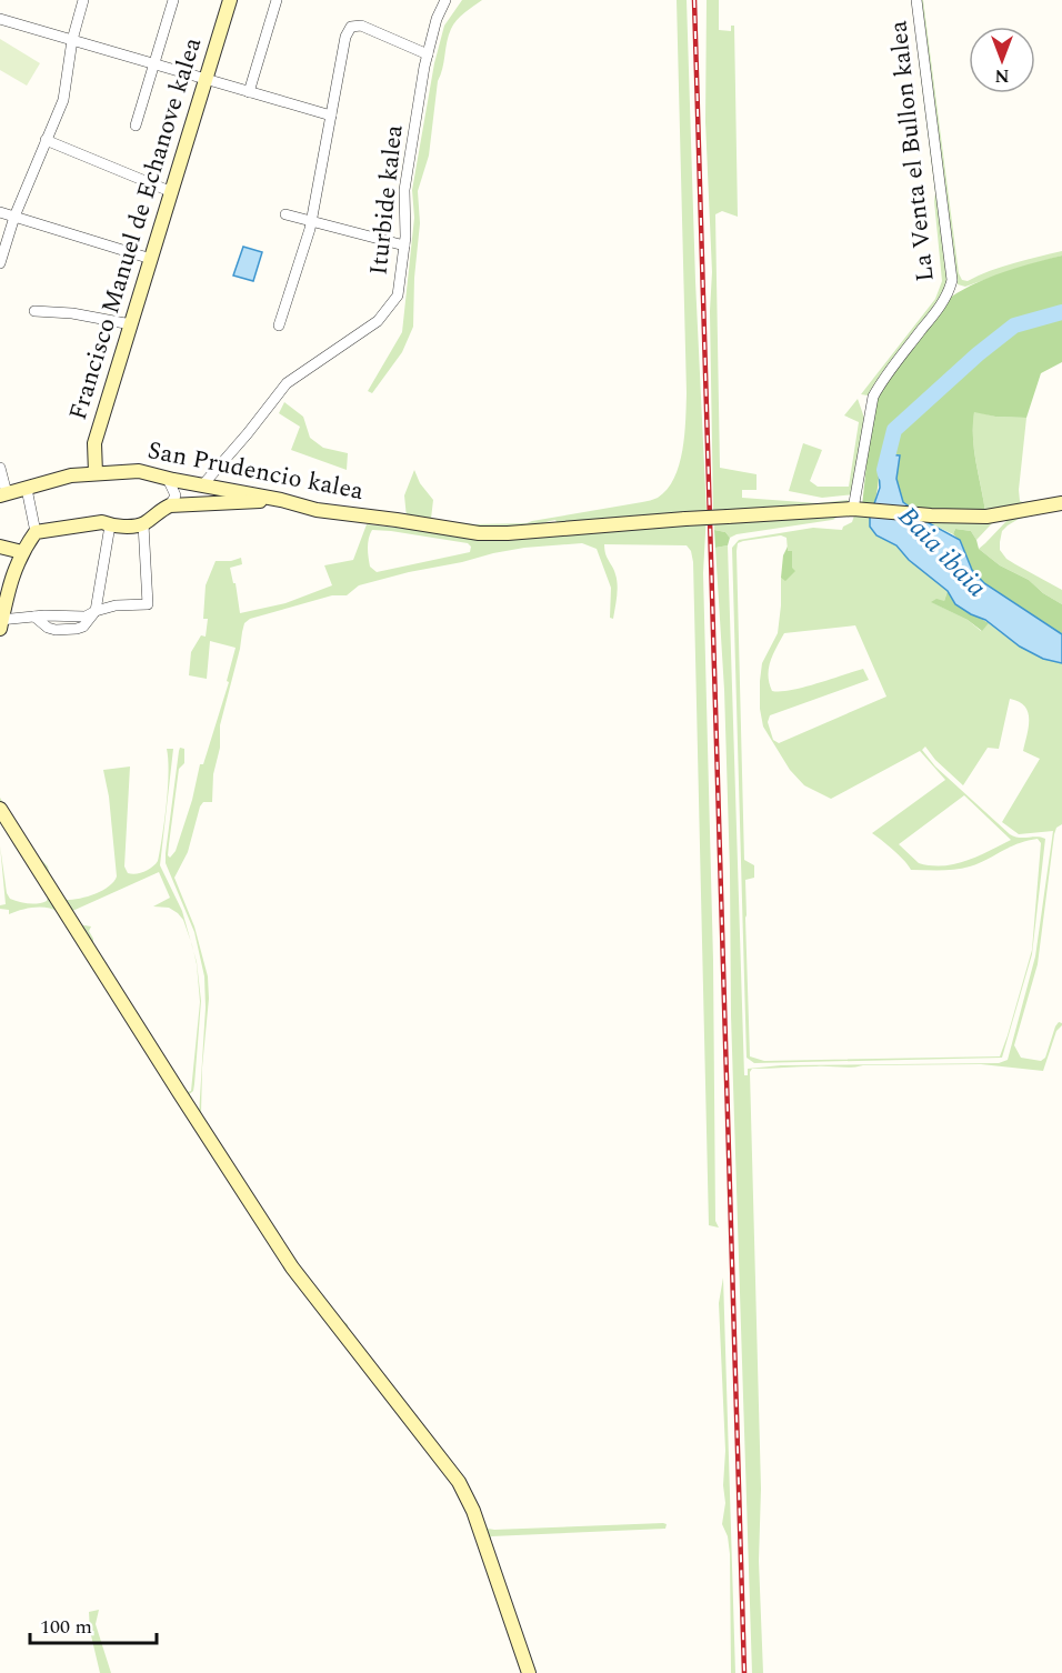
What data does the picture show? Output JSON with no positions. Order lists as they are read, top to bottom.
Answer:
{
  "streets": {
    "street": [
      "La Venta el Bullon kalea",
      "Iturbide kalea",
      "Francisco Manuel de Echanove kalea",
      "San Prudencio kalea"
    ]
  },
  "crossings": [
    ["La Venta el Bullon kalea", "San Prudencio kalea"],
    ["Iturbide kalea", "San Prudencio kalea"],
    ["Francisco Manuel de Echanove kalea", "San Prudencio kalea"]
  ],
  "water": ["Baia ibaia"],
  "scale_bar": "100 m",
  "north": "bottom"
}
